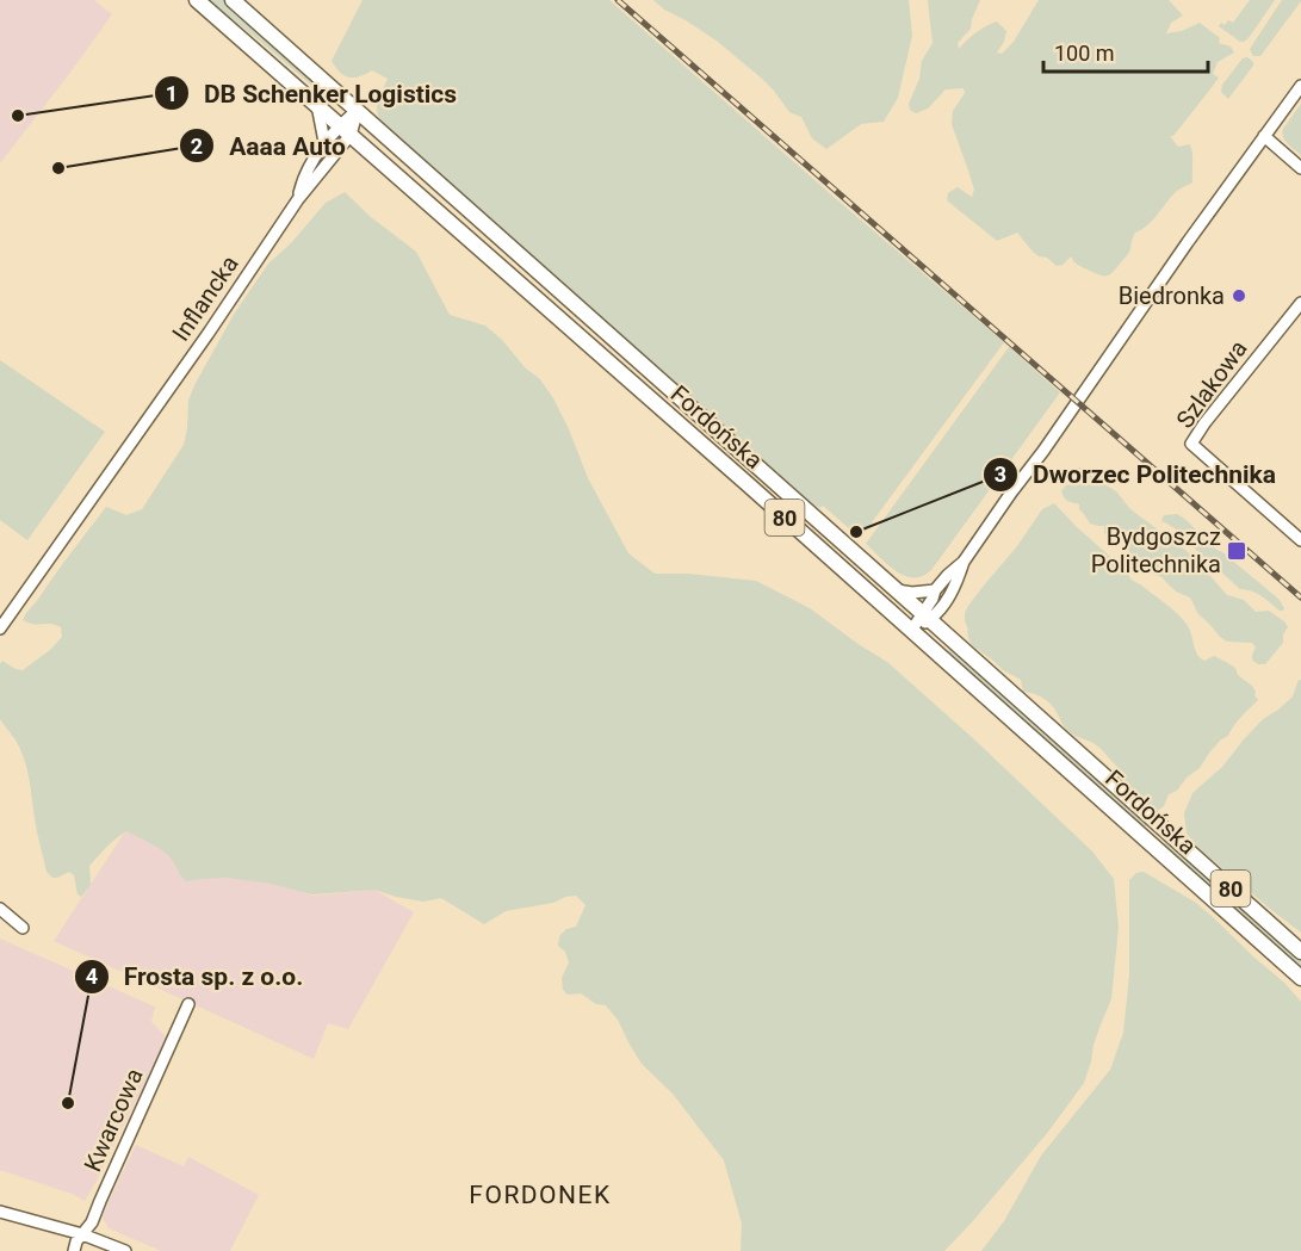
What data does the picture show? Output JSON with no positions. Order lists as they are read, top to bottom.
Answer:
{
  "streets": {
    "main road": ["Fordońska", "80"],
    "street": ["Inflancka", "Szlakowa", "Kwarcowa"]
  },
  "crossings": [
    ["Inflancka", "Fordońska"]
  ],
  "districts": ["FORDONEK"],
  "places": {
    "other": [
      "DB Schenker Logistics",
      "Aaaa Auto",
      "Biedronka",
      "Dworzec Politechnika",
      "Frosta sp. z o.o."
    ],
    "transit": ["Bydgoszcz Politechnika"]
  },
  "scale_bar": "100 m"
}
